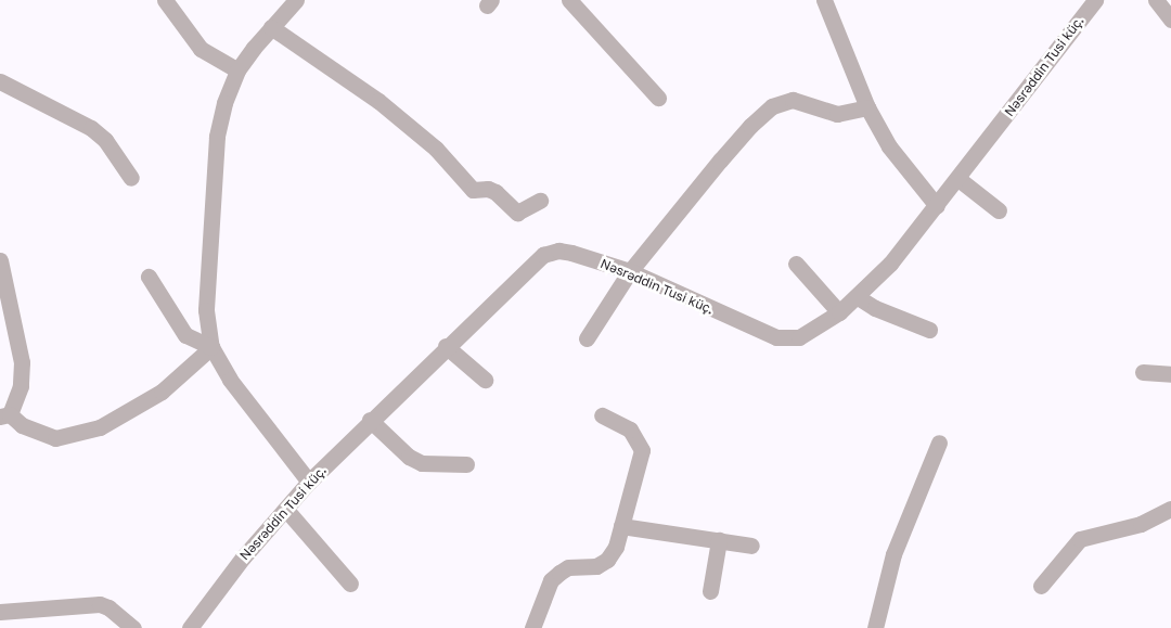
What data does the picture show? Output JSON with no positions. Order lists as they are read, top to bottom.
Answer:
{
  "streets": {
    "street": ["Nəsrəddin Tusi küç."]
  }
}
